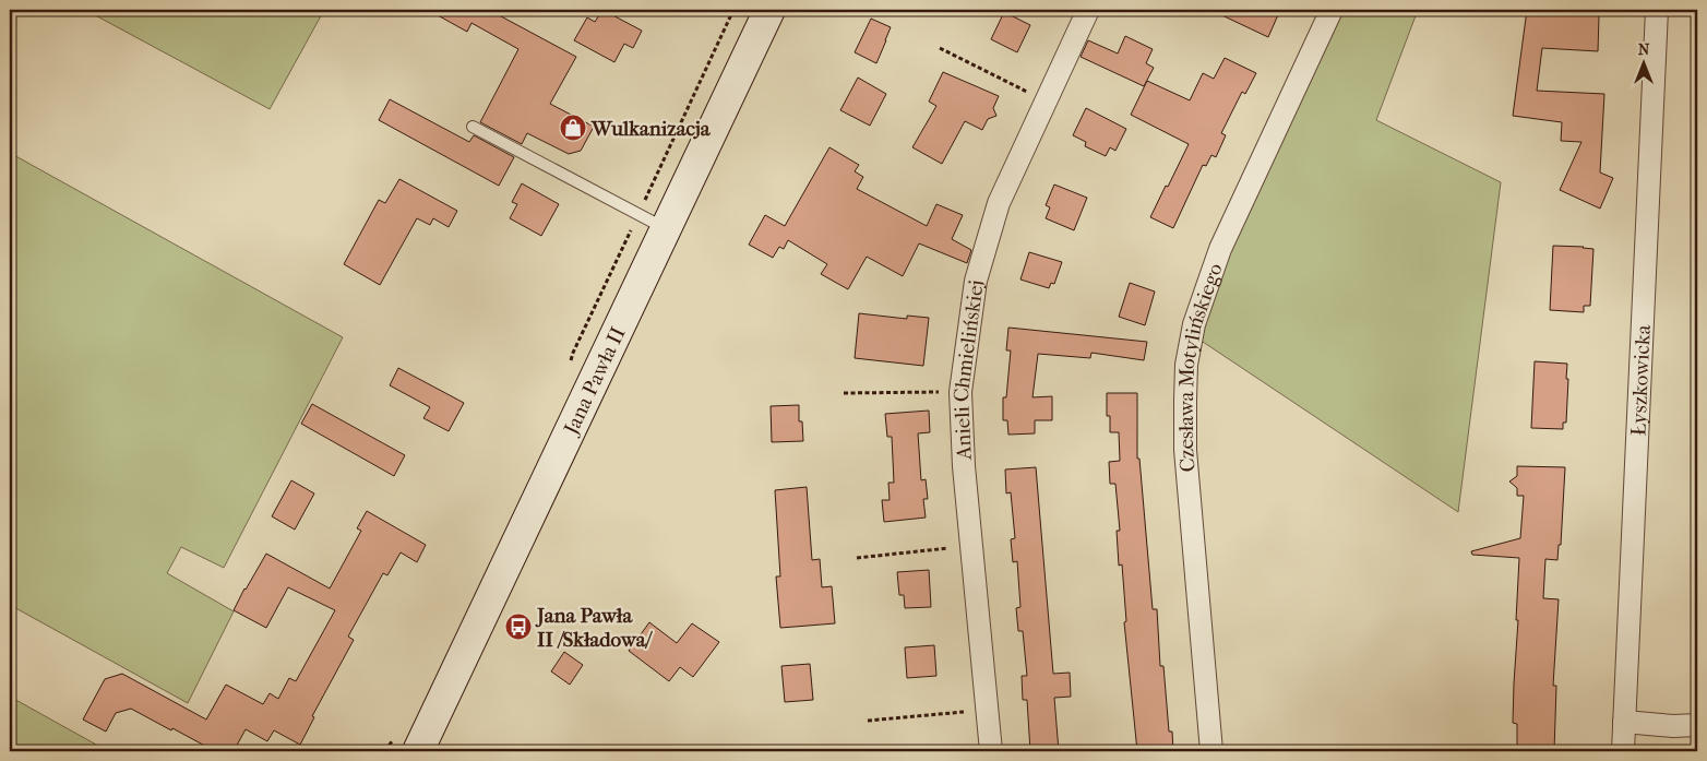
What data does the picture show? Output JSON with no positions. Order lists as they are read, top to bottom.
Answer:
{
  "streets": {
    "street": [
      "Czesława Motylińskiego",
      "Anieli Chmielińskiej",
      "Łyszkowicka",
      "Jana Pawła II"
    ]
  },
  "places": {
    "shop": ["Wulkanizacja"],
    "bus stop": ["Jana Pawła II /Składowa/"]
  },
  "north": "top"
}
